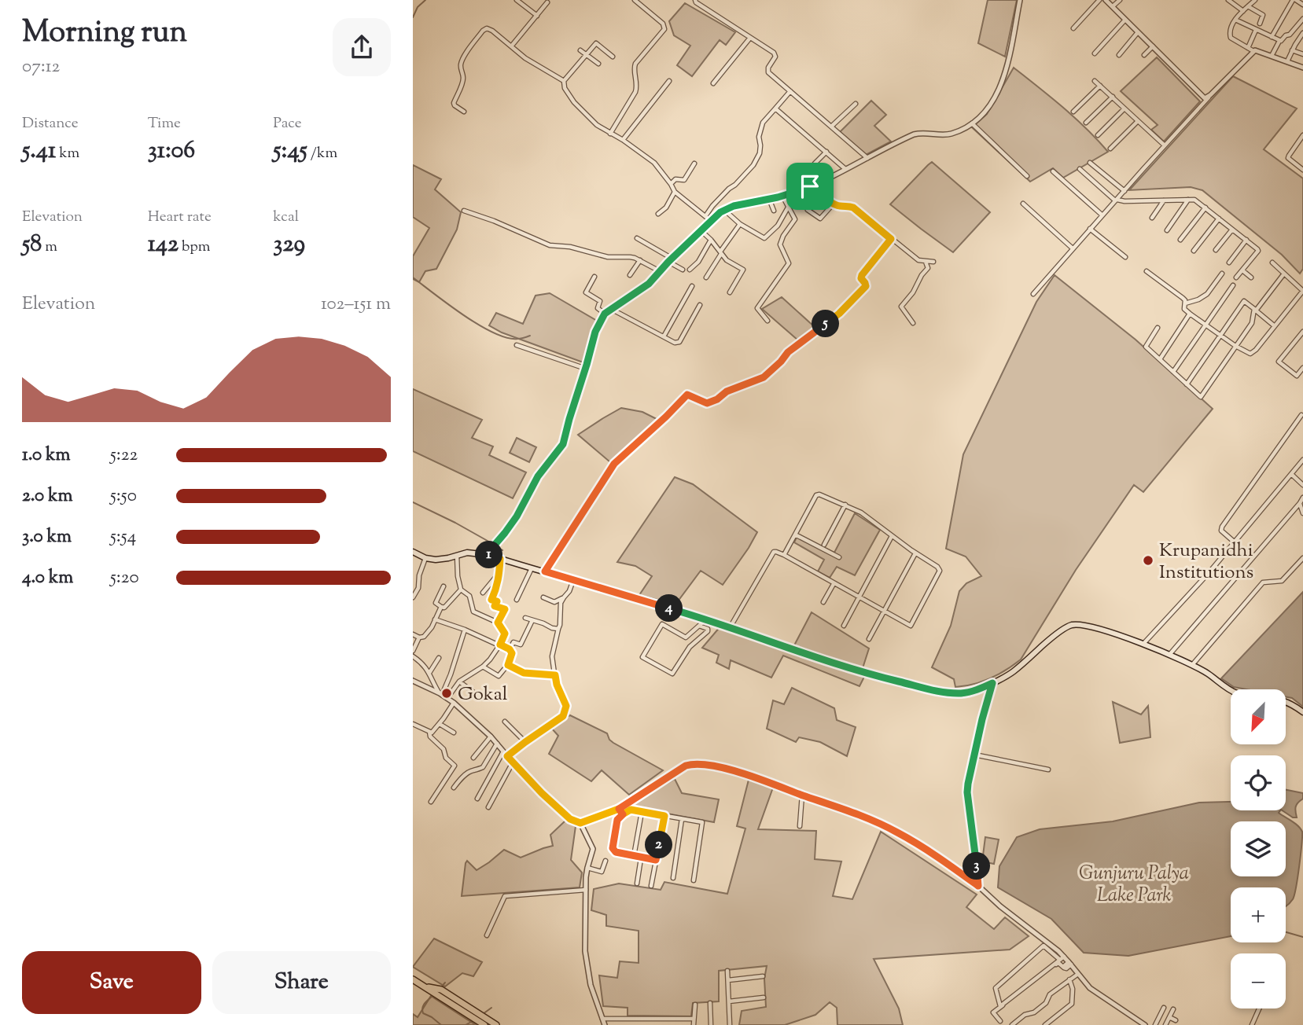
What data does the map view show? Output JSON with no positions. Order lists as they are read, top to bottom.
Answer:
{
  "parks": ["Gunjuru Palya Lake Park"],
  "places": ["Krupanidhi Institutions", "Gokal"],
  "north": "bottom left",
  "page": {
    "heading": ["Morning run", "07:12"],
    "stats": [
      ["Distance", "5.41 km"],
      ["Time", "31:06"],
      ["Pace", "5:45 /km"],
      ["Elevation", "58 m"],
      ["Heart rate", "142 bpm"],
      ["kcal", "329"]
    ],
    "chart": ["Elevation", "102–151 m"],
    "pins": [
      "5",
      "1",
      "4",
      "2",
      "3"
    ],
    "list": [
      {
        "name": "1.0 km",
        "note": "5:22"
      },
      {
        "name": "2.0 km",
        "note": "5:50"
      },
      {
        "name": "3.0 km",
        "note": "5:54"
      },
      {
        "name": "4.0 km",
        "note": "5:20"
      }
    ],
    "map_buttons": ["+", "−"],
    "buttons": ["Save", "Share"]
  }
}
